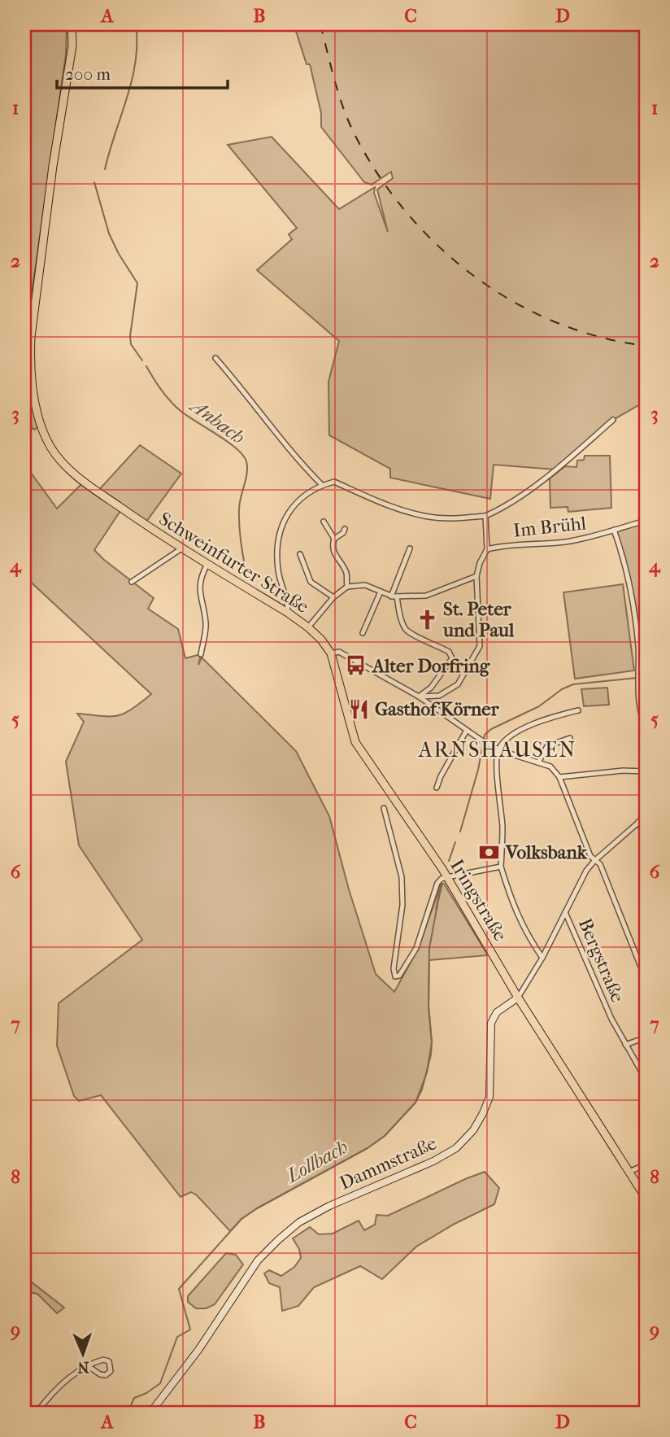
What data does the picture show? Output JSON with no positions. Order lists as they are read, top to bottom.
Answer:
{
  "streets": {
    "main road": ["Schweinfurter Straße", "Iringstraße"],
    "street": ["Im Brühl", "Bergstraße", "Dammstraße"]
  },
  "crossings": [
    ["Schweinfurter Straße", "Iringstraße"],
    ["Iringstraße", "Dammstraße"]
  ],
  "districts": ["ARNSHAUSEN"],
  "water": ["Anbach", "Lollbach"],
  "places": {
    "church": ["St. Peter und Paul"],
    "bus stop": ["Alter Dorfring"],
    "restaurant": ["Gasthof Körner"],
    "bank": ["Volksbank"]
  },
  "scale_bar": "200 m",
  "north": "bottom",
  "grid": {
    "columns": [
      "A",
      "B",
      "C",
      "D"
    ],
    "rows": [
      "1",
      "2",
      "3",
      "4",
      "5",
      "6",
      "7",
      "8",
      "9"
    ]
  }
}
